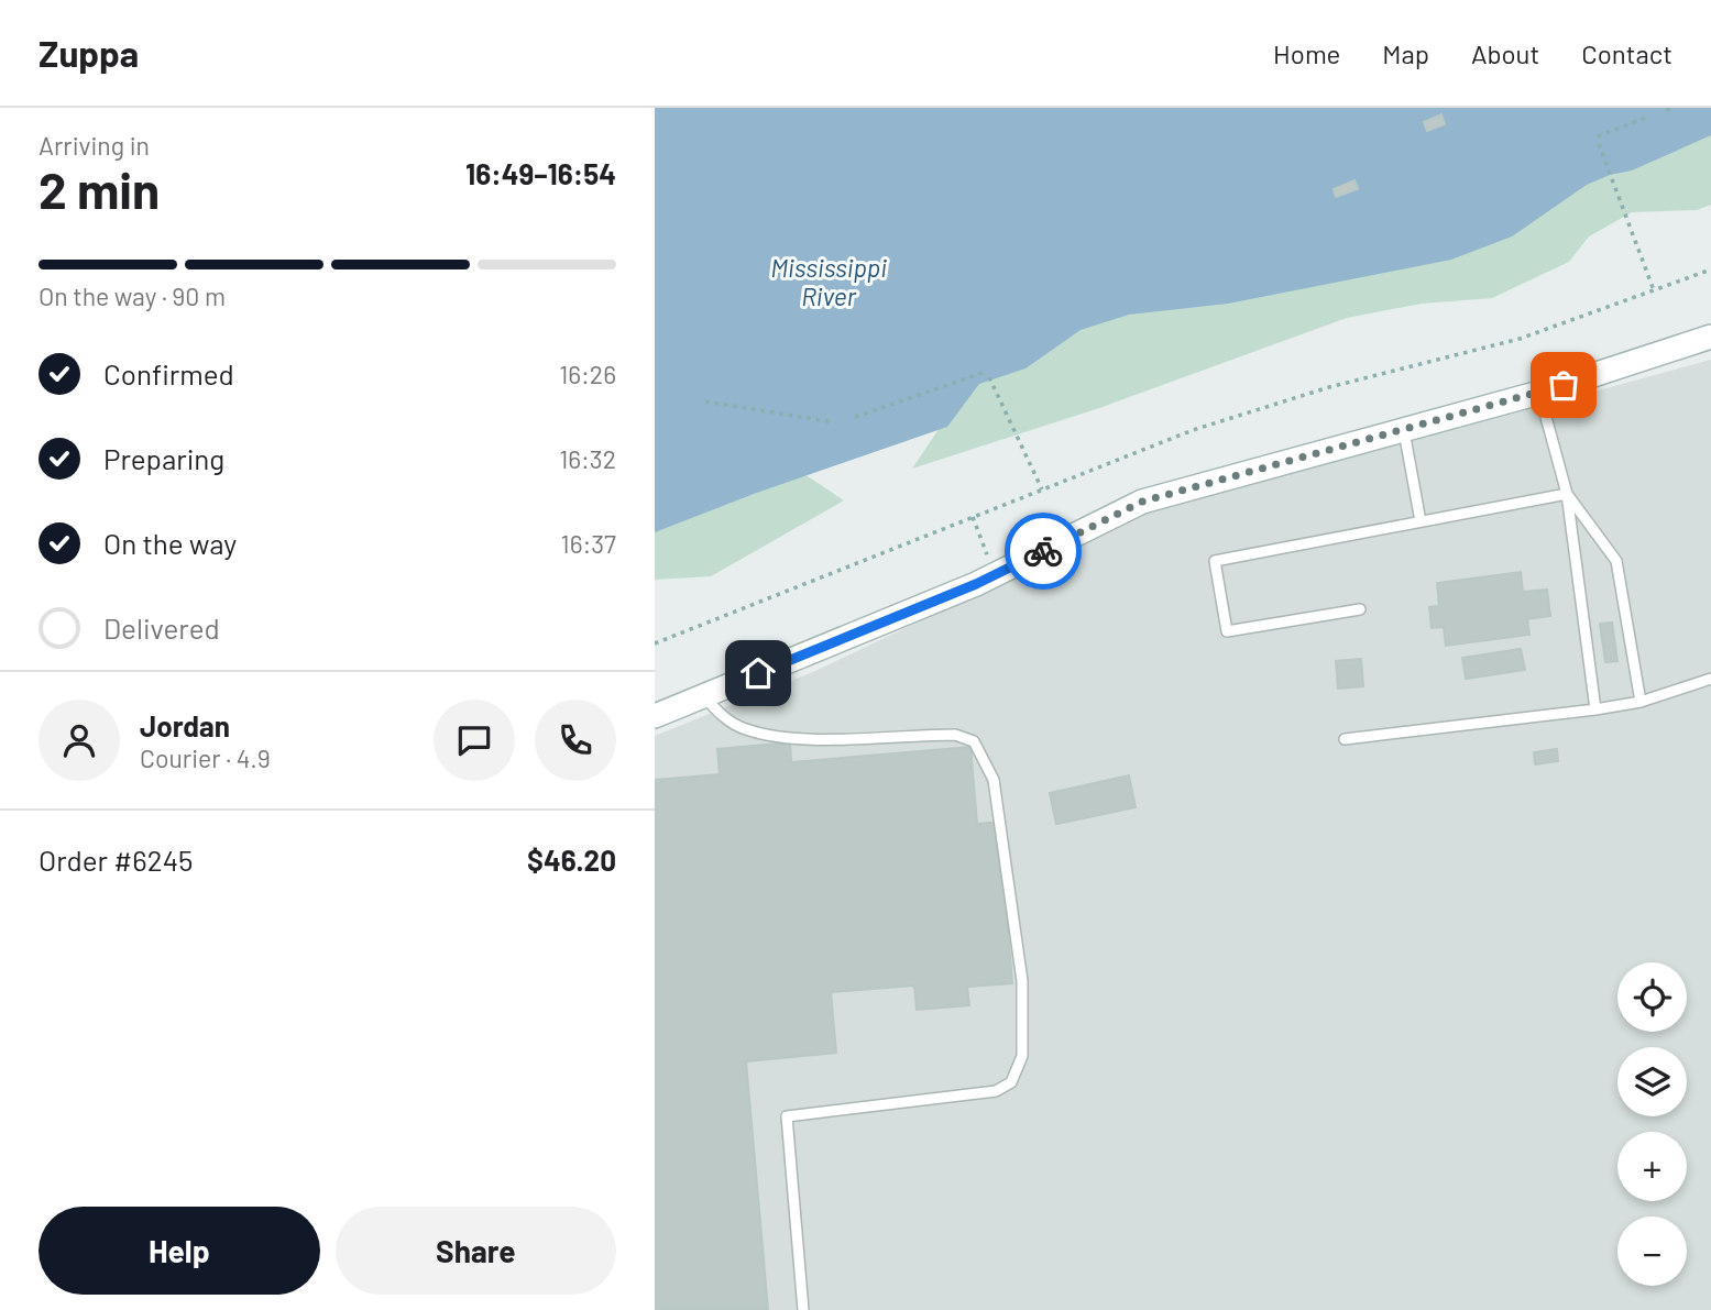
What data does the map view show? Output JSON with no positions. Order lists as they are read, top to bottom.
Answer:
{
  "water": ["Mississippi River"],
  "page": {
    "header": "Zuppa",
    "nav": [
      "Home",
      "Map",
      "About",
      "Contact"
    ],
    "heading": ["2 min", "Arriving in", "16:49–16:54"],
    "panel": [
      "Jordan",
      "Courier · 4.9",
      "Order #6245",
      "$46.20"
    ],
    "bar": "On the way · 90 m",
    "list": [
      ["Confirmed", "16:26"],
      ["Preparing", "16:32"],
      ["On the way", "16:37"],
      "Delivered"
    ],
    "map_buttons": ["+", "−"],
    "buttons": ["Help", "Share"]
  }
}
